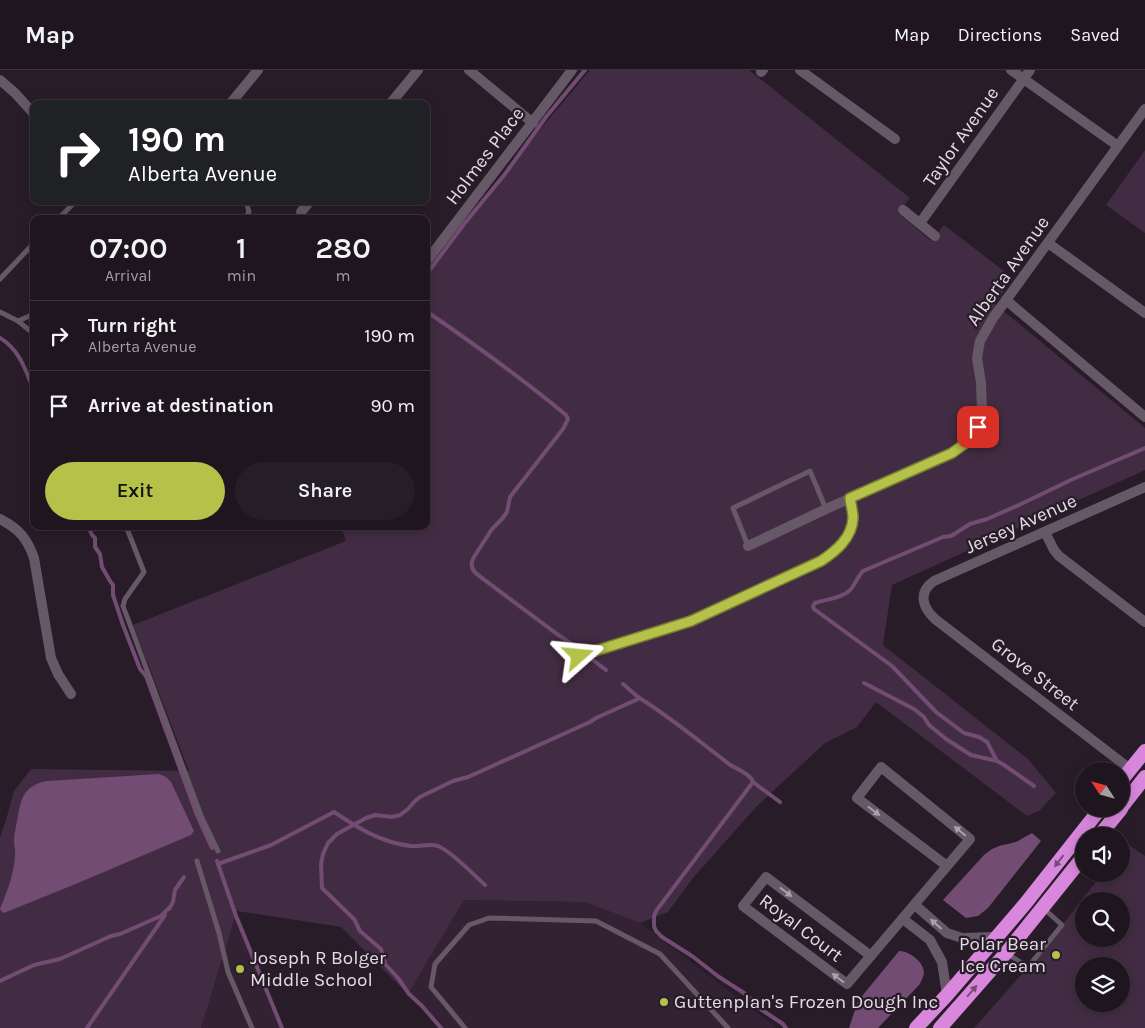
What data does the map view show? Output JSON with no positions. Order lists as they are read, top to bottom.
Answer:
{
  "streets": {
    "street": [
      "Taylor Avenue",
      "Holmes Place",
      "Alberta Avenue",
      "Jersey Avenue",
      "Grove Street",
      "Royal Court"
    ]
  },
  "crossings": [
    ["Jersey Avenue", "Grove Street"]
  ],
  "places": ["Polar Bear Ice Cream", "Joseph R Bolger Middle School", "Guttenplan's Frozen Dough Inc"],
  "north": "top left",
  "page": {
    "header": "Map",
    "nav": ["Map", "Directions", "Saved"],
    "turn": ["190 m", "Alberta Avenue"],
    "eta": [
      "07:00",
      "Arrival",
      "1",
      "min",
      "280",
      "m"
    ],
    "list": [
      {
        "name": "Turn right",
        "note": "Alberta Avenue",
        "value": "190 m"
      },
      {
        "name": "Arrive at destination",
        "value": "90 m"
      }
    ],
    "buttons": ["Exit", "Share"]
  }
}
